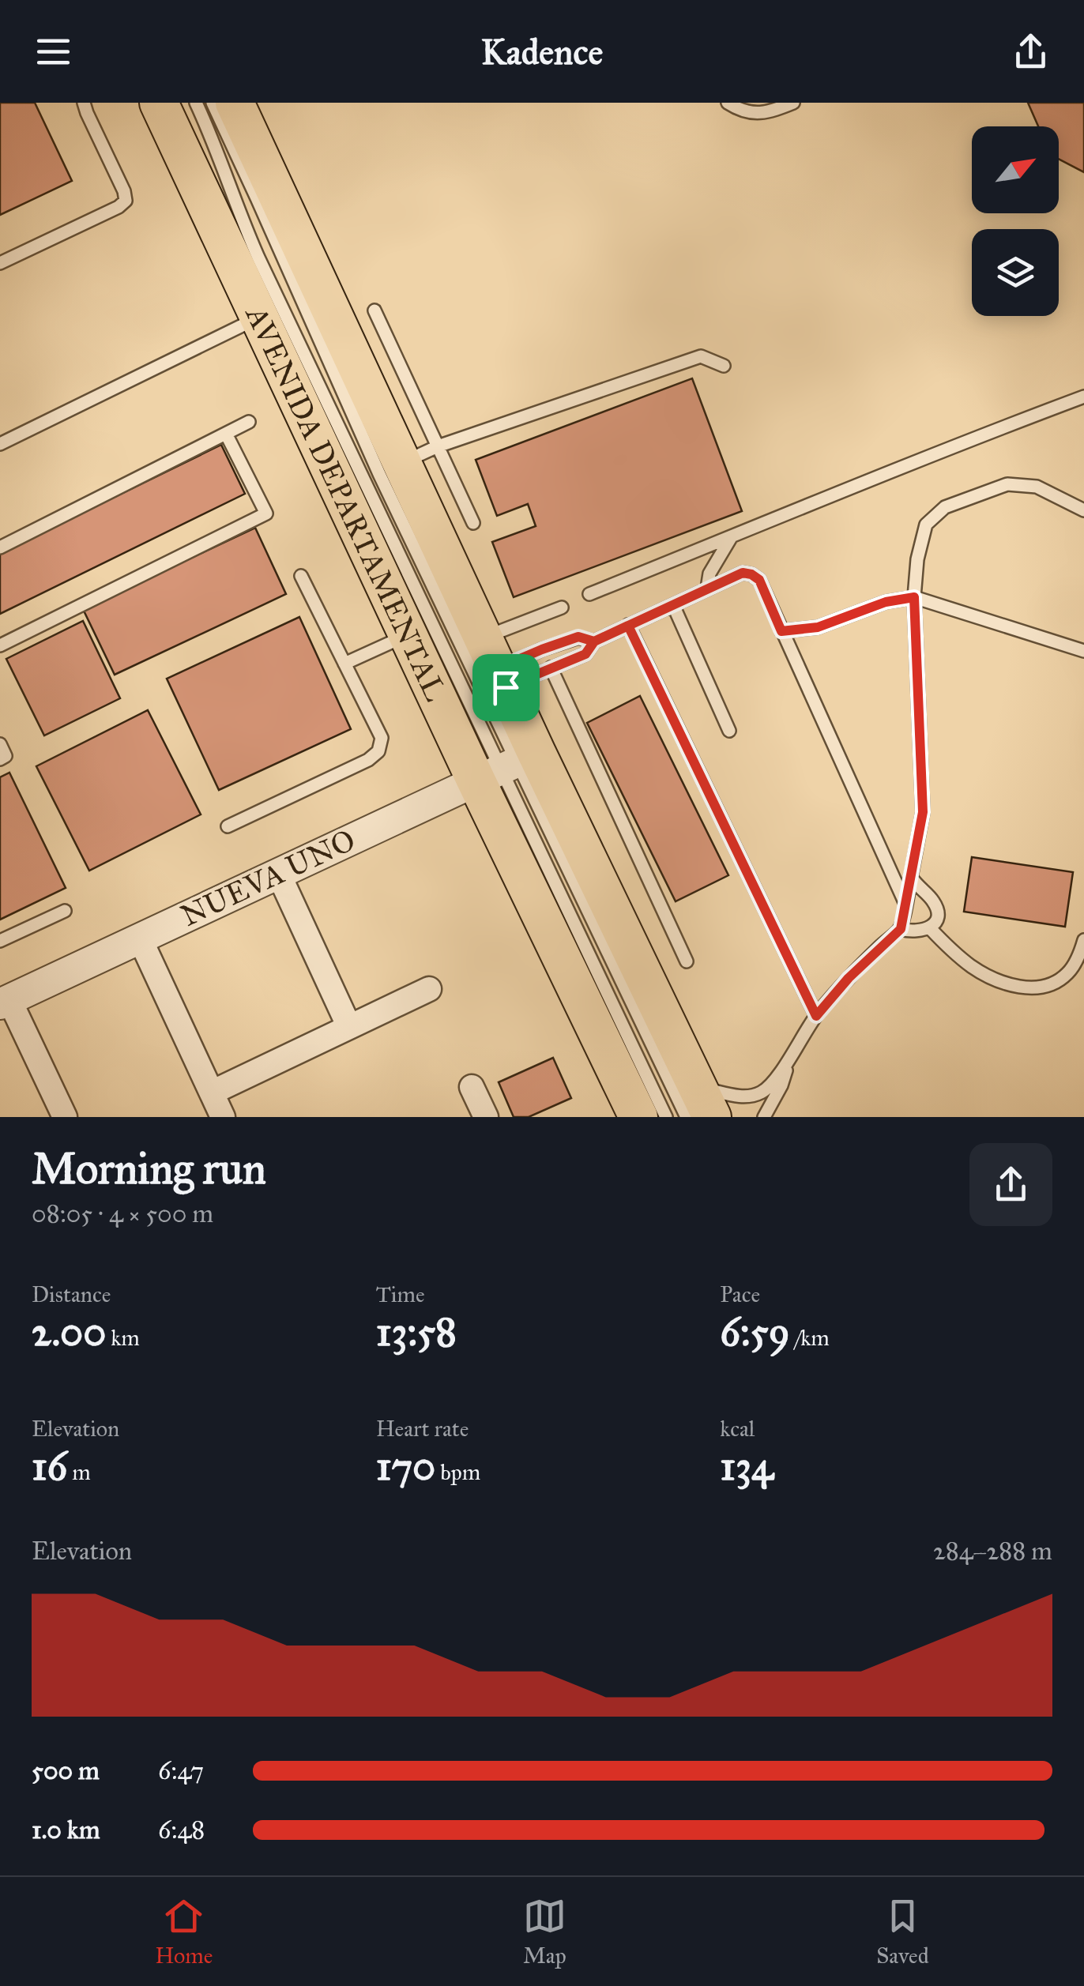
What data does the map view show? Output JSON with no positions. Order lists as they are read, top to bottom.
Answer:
{
  "streets": {
    "main road": ["AVENIDA DEPARTAMENTAL"],
    "street": ["NUEVA UNO"]
  },
  "crossings": [
    ["AVENIDA DEPARTAMENTAL", "NUEVA UNO"]
  ],
  "north": "top right",
  "page": {
    "header": "Kadence",
    "heading": ["Morning run", "08:05 · 4 × 500 m"],
    "stats": [
      ["Distance", "2.00 km"],
      ["Time", "13:58"],
      ["Pace", "6:59 /km"],
      ["Elevation", "16 m"],
      ["Heart rate", "170 bpm"],
      ["kcal", "134"]
    ],
    "chart": ["Elevation", "284–288 m"],
    "list": [
      {
        "name": "500 m",
        "note": "6:47"
      },
      {
        "name": "1.0 km",
        "note": "6:48"
      }
    ],
    "tabs": ["Home", "Map", "Saved"]
  }
}
